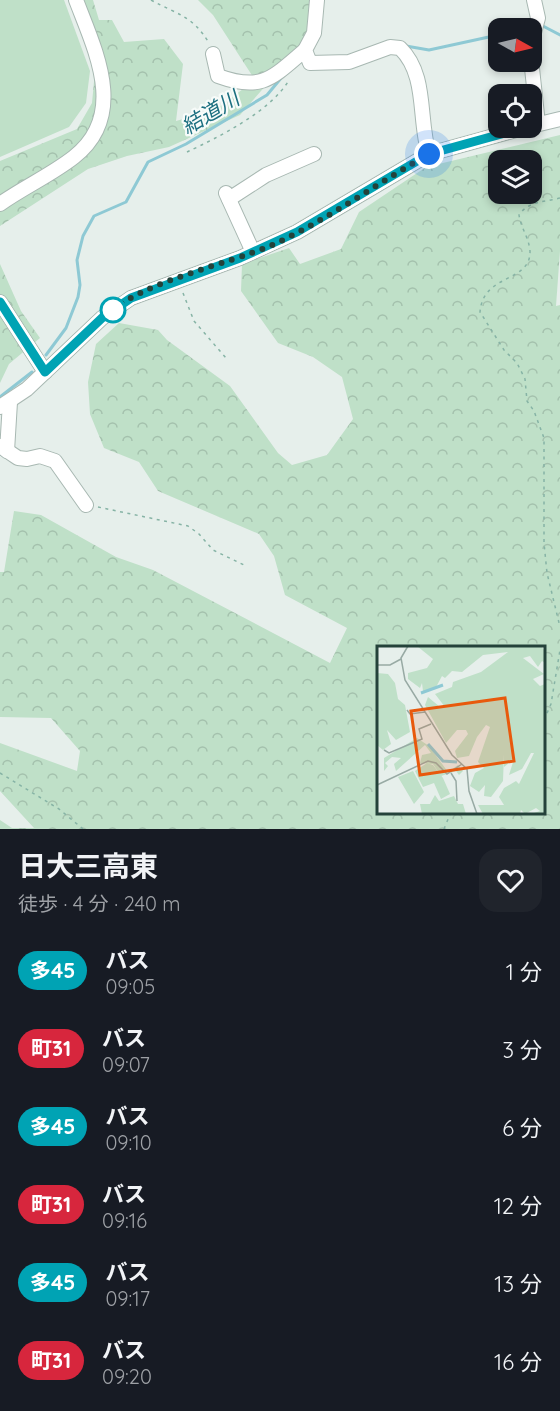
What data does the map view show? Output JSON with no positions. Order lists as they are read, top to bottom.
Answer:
{
  "water": ["結道川"],
  "lines": ["bus line 多45"],
  "north": "right",
  "page": {
    "heading": ["日大三高東", "徒歩 · 4 分 · 240 m"],
    "list": [
      {
        "mark": "多45",
        "name": "バス",
        "note": "09:05",
        "value": "1 分"
      },
      {
        "mark": "町31",
        "name": "バス",
        "note": "09:07",
        "value": "3 分"
      },
      {
        "mark": "多45",
        "name": "バス",
        "note": "09:10",
        "value": "6 分"
      },
      {
        "mark": "町31",
        "name": "バス",
        "note": "09:16",
        "value": "12 分"
      },
      {
        "mark": "多45",
        "name": "バス",
        "note": "09:17",
        "value": "13 分"
      },
      {
        "mark": "町31",
        "name": "バス",
        "note": "09:20",
        "value": "16 分"
      }
    ]
  }
}
